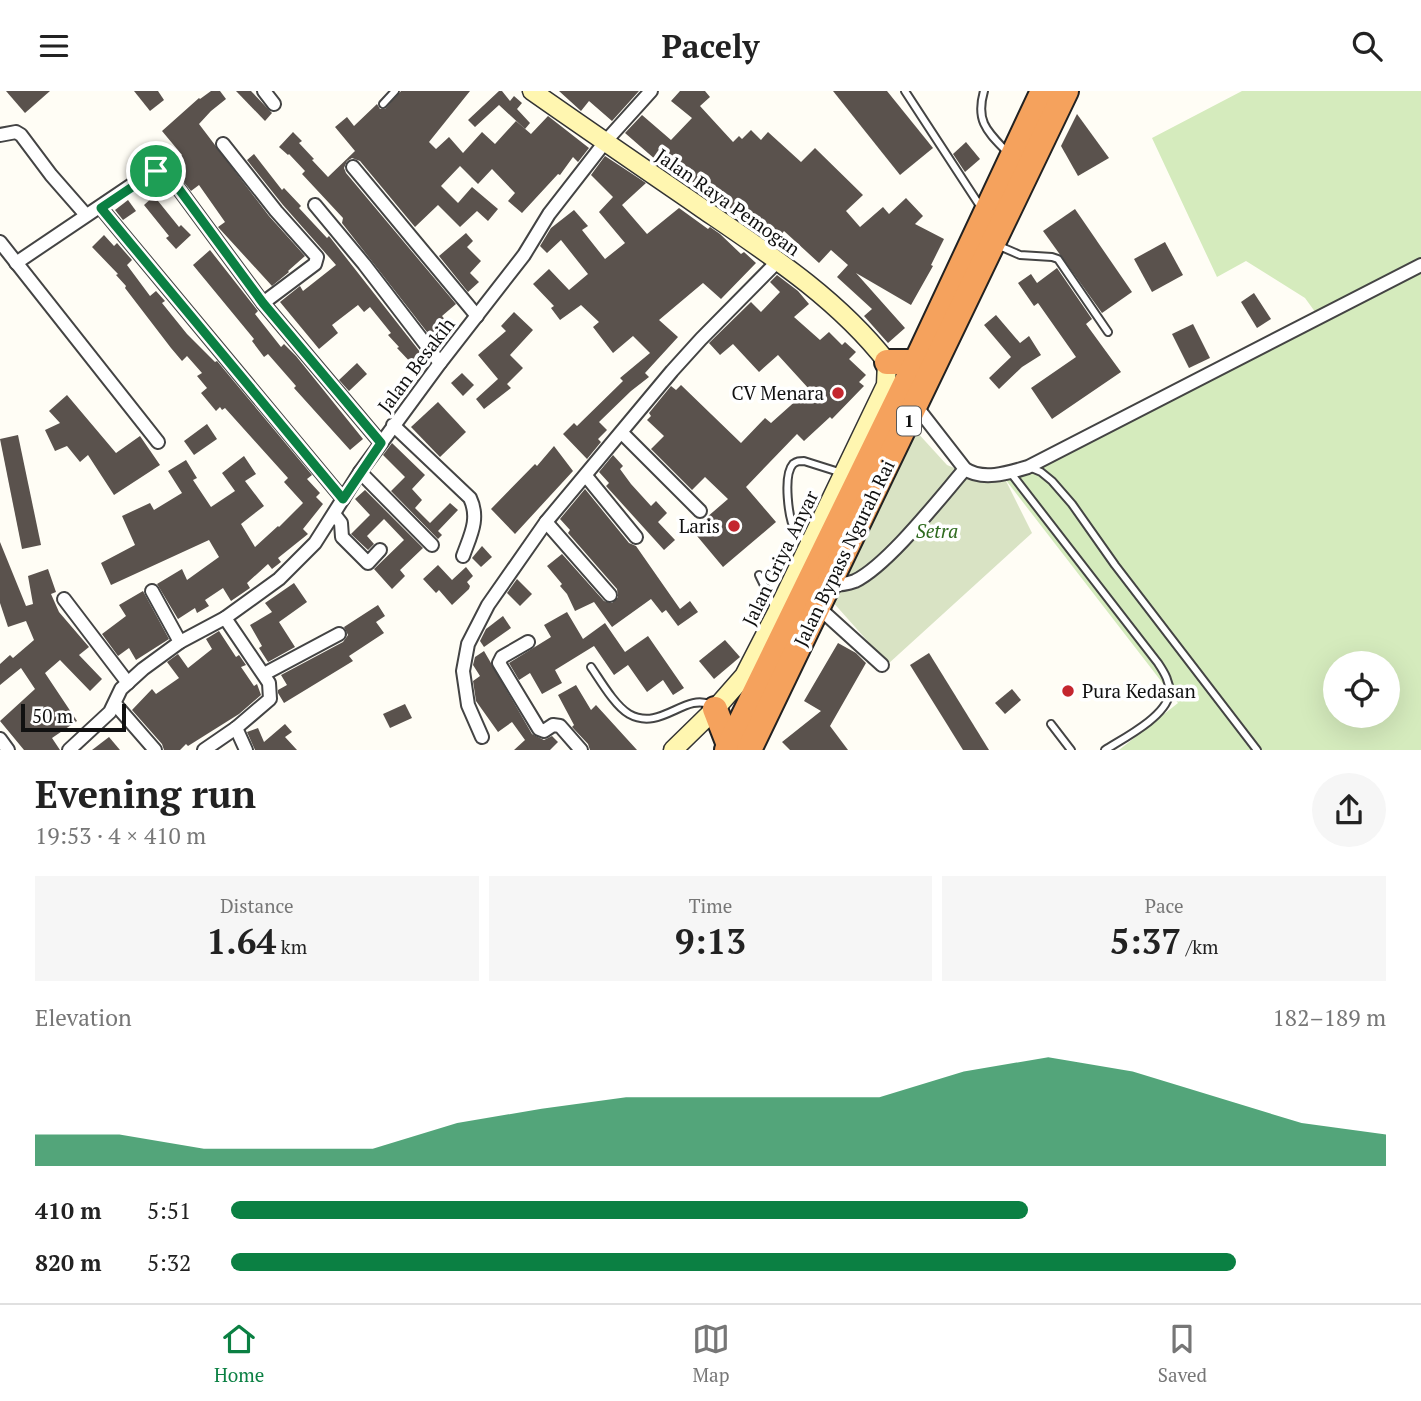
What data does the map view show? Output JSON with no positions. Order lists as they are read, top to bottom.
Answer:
{
  "streets": {
    "highway": ["1", "Jalan Bypass Ngurah Rai"],
    "street": ["Jalan Raya Pemogan", "Jalan Besakih", "Jalan Griya Anyar"]
  },
  "crossings": [
    ["Jalan Raya Pemogan", "Jalan Besakih"],
    ["Jalan Raya Pemogan", "Jalan Griya Anyar"]
  ],
  "parks": ["Setra"],
  "places": ["CV Menara", "Laris", "Pura Kedasan"],
  "scale_bar": "50 m",
  "page": {
    "header": "Pacely",
    "scale": "50 m",
    "heading": ["Evening run", "19:53 · 4 × 410 m"],
    "stats": [
      ["Distance", "1.64 km"],
      ["Time", "9:13"],
      ["Pace", "5:37 /km"]
    ],
    "chart": ["Elevation", "182–189 m"],
    "list": [
      {
        "name": "410 m",
        "note": "5:51"
      },
      {
        "name": "820 m",
        "note": "5:32"
      }
    ],
    "tabs": ["Home", "Map", "Saved"]
  }
}
